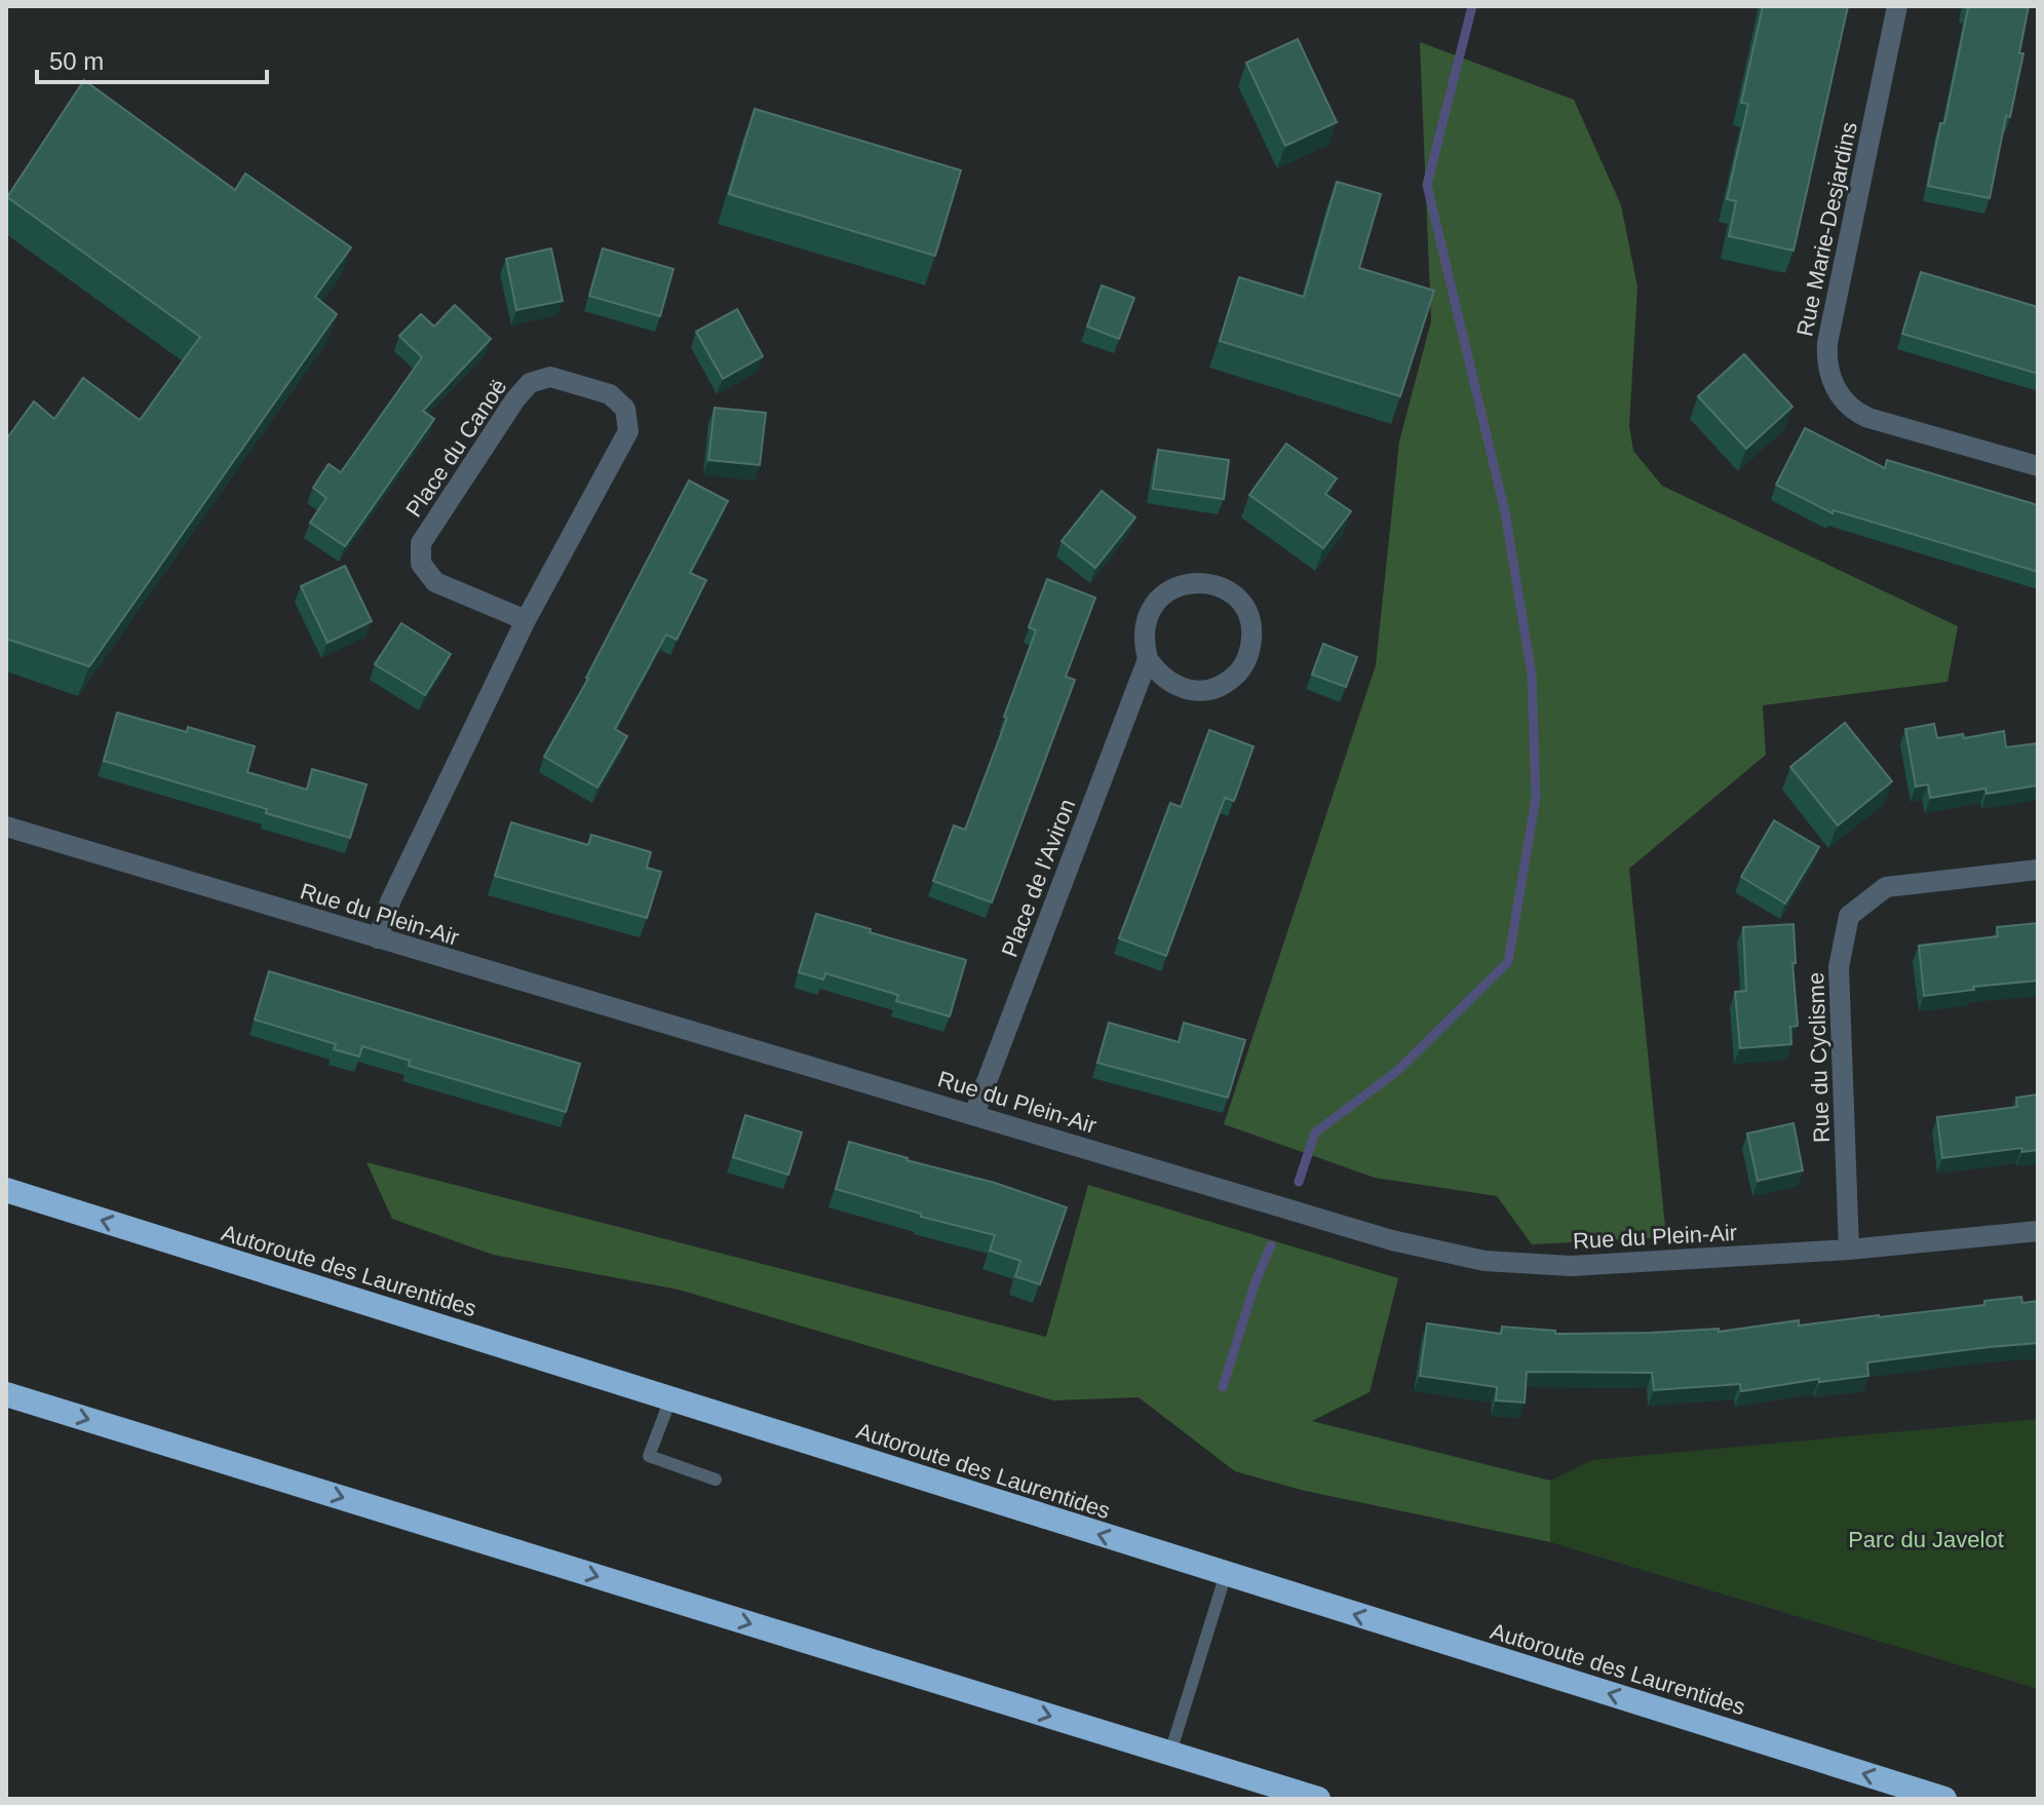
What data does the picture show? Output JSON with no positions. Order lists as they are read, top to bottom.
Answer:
{
  "streets": {
    "highway": ["Autoroute des Laurentides"],
    "street": [
      "Rue Marie-Desjardins",
      "Place du Canoë",
      "Place de l'Aviron",
      "Rue du Plein-Air",
      "Rue du Cyclisme"
    ]
  },
  "crossings": [
    ["Place du Canoë", "Rue du Plein-Air"],
    ["Place de l'Aviron", "Rue du Plein-Air"],
    ["Rue du Plein-Air", "Rue du Cyclisme"]
  ],
  "parks": ["Parc du Javelot"],
  "scale_bar": "50 m"
}
